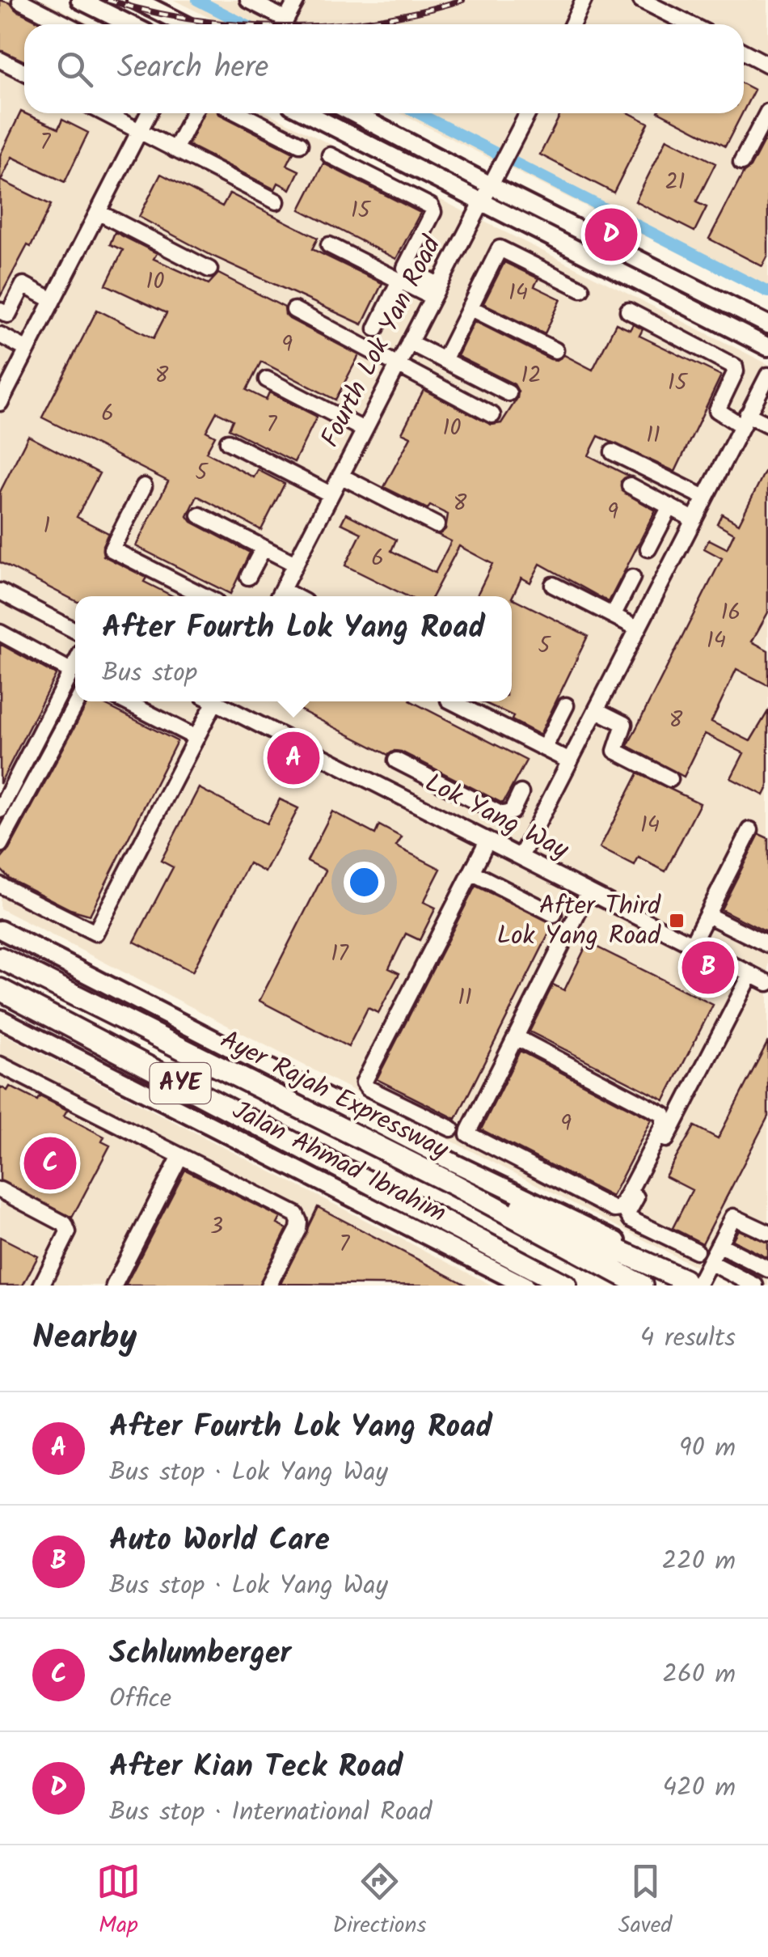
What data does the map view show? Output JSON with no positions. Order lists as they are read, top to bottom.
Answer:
{
  "streets": {
    "highway": ["AYE", "Ayer Rajah Expressway"],
    "main road": ["Jalan Ahmad Ibrahim"],
    "street": ["Fourth Lok Yan Road", "Lok Yang Way"]
  },
  "places": {
    "transit": ["After Third Lok Yang Road"]
  },
  "house_numbers": [
    "7",
    "21",
    "15",
    "10",
    "14",
    "9",
    "8",
    "12",
    "15",
    "6",
    "7",
    "10",
    "11",
    "5",
    "8",
    "9",
    "1",
    "6",
    "16",
    "14",
    "5",
    "8",
    "14",
    "17",
    "11",
    "9",
    "3",
    "7"
  ],
  "page": {
    "search": "Search here",
    "pins": [
      "D",
      "A",
      "B",
      "C"
    ],
    "popup": ["After Fourth Lok Yang Road", "Bus stop"],
    "heading": ["Nearby", "4 results"],
    "list": [
      {
        "mark": "A",
        "name": "After Fourth Lok Yang Road",
        "note": "Bus stop · Lok Yang Way",
        "value": "90 m"
      },
      {
        "mark": "B",
        "name": "Auto World Care",
        "note": "Bus stop · Lok Yang Way",
        "value": "220 m"
      },
      {
        "mark": "C",
        "name": "Schlumberger",
        "note": "Office",
        "value": "260 m"
      },
      {
        "mark": "D",
        "name": "After Kian Teck Road",
        "note": "Bus stop · International Road",
        "value": "420 m"
      }
    ],
    "nav": ["Map", "Directions", "Saved"]
  }
}
